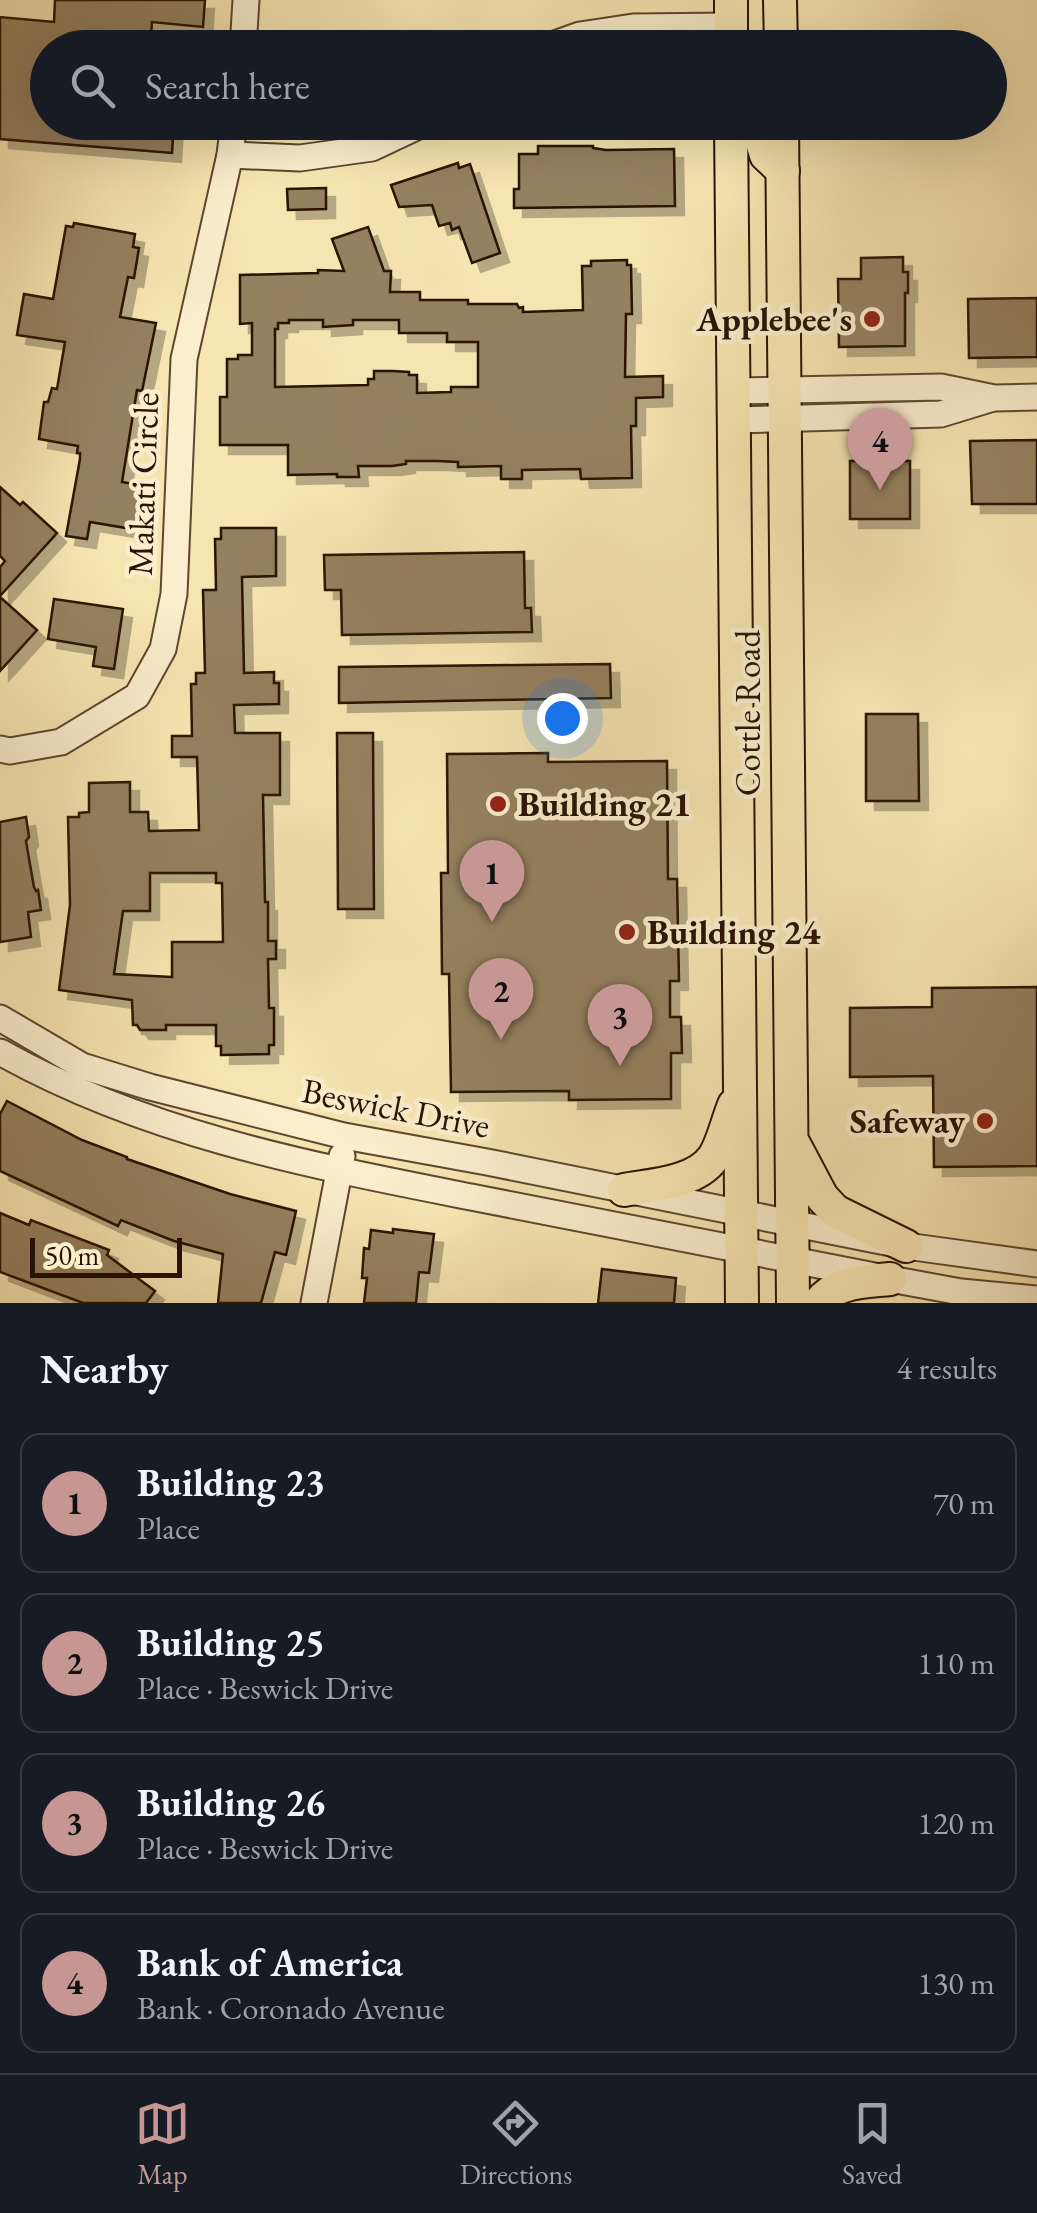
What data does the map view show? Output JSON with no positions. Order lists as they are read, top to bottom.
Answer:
{
  "streets": {
    "main road": ["Cottle Road"],
    "street": ["Makati Circle", "Beswick Drive"]
  },
  "crossings": [
    ["Cottle Road", "Beswick Drive"]
  ],
  "places": [
    "Applebee's",
    "Building 21",
    "Building 24",
    "Safeway"
  ],
  "scale_bar": "50 m",
  "page": {
    "search": "Search here",
    "pins": [
      "4",
      "1",
      "2",
      "3"
    ],
    "scale": "50 m",
    "heading": ["Nearby", "4 results"],
    "list": [
      {
        "mark": "1",
        "name": "Building 23",
        "note": "Place",
        "value": "70 m"
      },
      {
        "mark": "2",
        "name": "Building 25",
        "note": "Place · Beswick Drive",
        "value": "110 m"
      },
      {
        "mark": "3",
        "name": "Building 26",
        "note": "Place · Beswick Drive",
        "value": "120 m"
      },
      {
        "mark": "4",
        "name": "Bank of America",
        "note": "Bank · Coronado Avenue",
        "value": "130 m"
      }
    ],
    "nav": ["Map", "Directions", "Saved"]
  }
}
